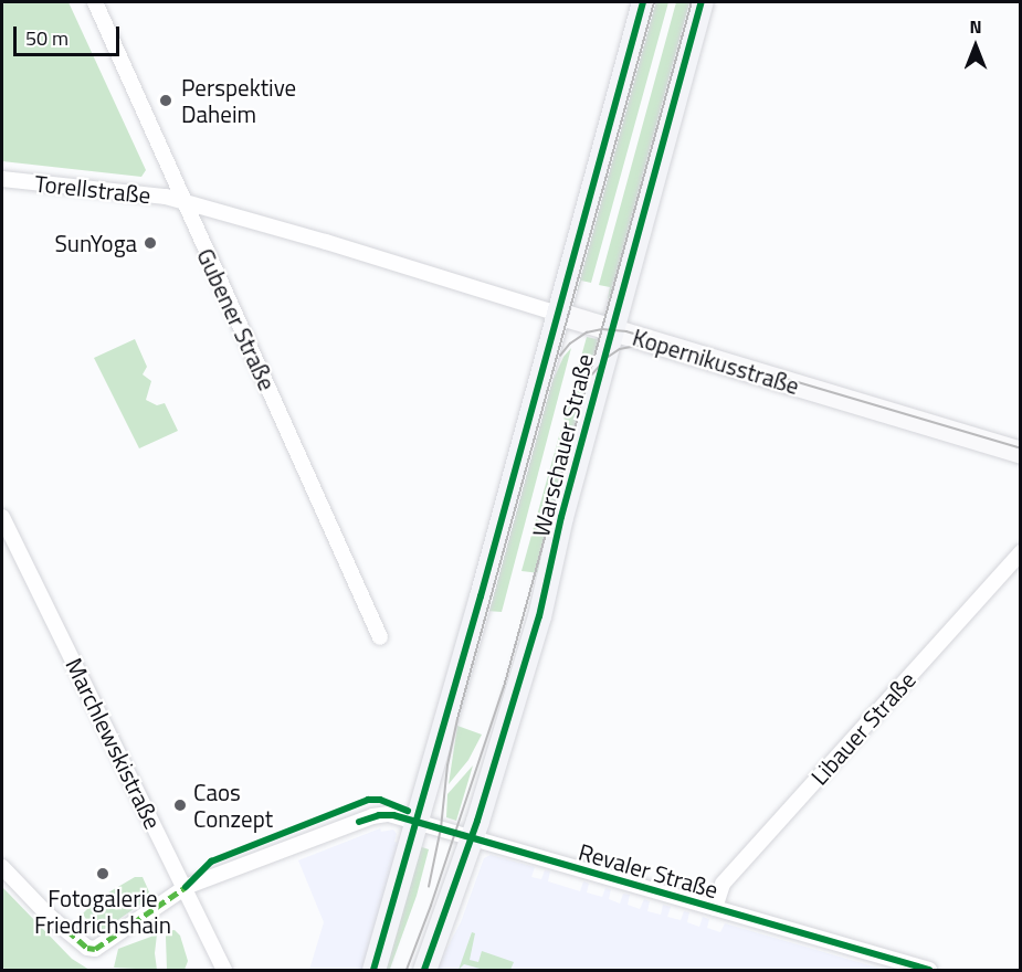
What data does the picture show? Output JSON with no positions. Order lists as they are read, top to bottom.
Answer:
{
  "streets": {
    "main road": ["Warschauer Straße"],
    "street": [
      "Torellstraße",
      "Gubener Straße",
      "Kopernikusstraße",
      "Libauer Straße",
      "Marchlewskistraße",
      "Revaler Straße"
    ]
  },
  "crossings": [
    ["Torellstraße", "Gubener Straße"],
    ["Torellstraße", "Kopernikusstraße"],
    ["Gubener Straße", "Kopernikusstraße"],
    ["Kopernikusstraße", "Warschauer Straße"],
    ["Warschauer Straße", "Revaler Straße"],
    ["Libauer Straße", "Revaler Straße"],
    ["Marchlewskistraße", "Revaler Straße"]
  ],
  "places": [
    "Perspektive Daheim",
    "SunYoga",
    "Caos Conzept",
    "Fotogalerie Friedrichshain"
  ],
  "scale_bar": "50 m",
  "north": "top"
}
